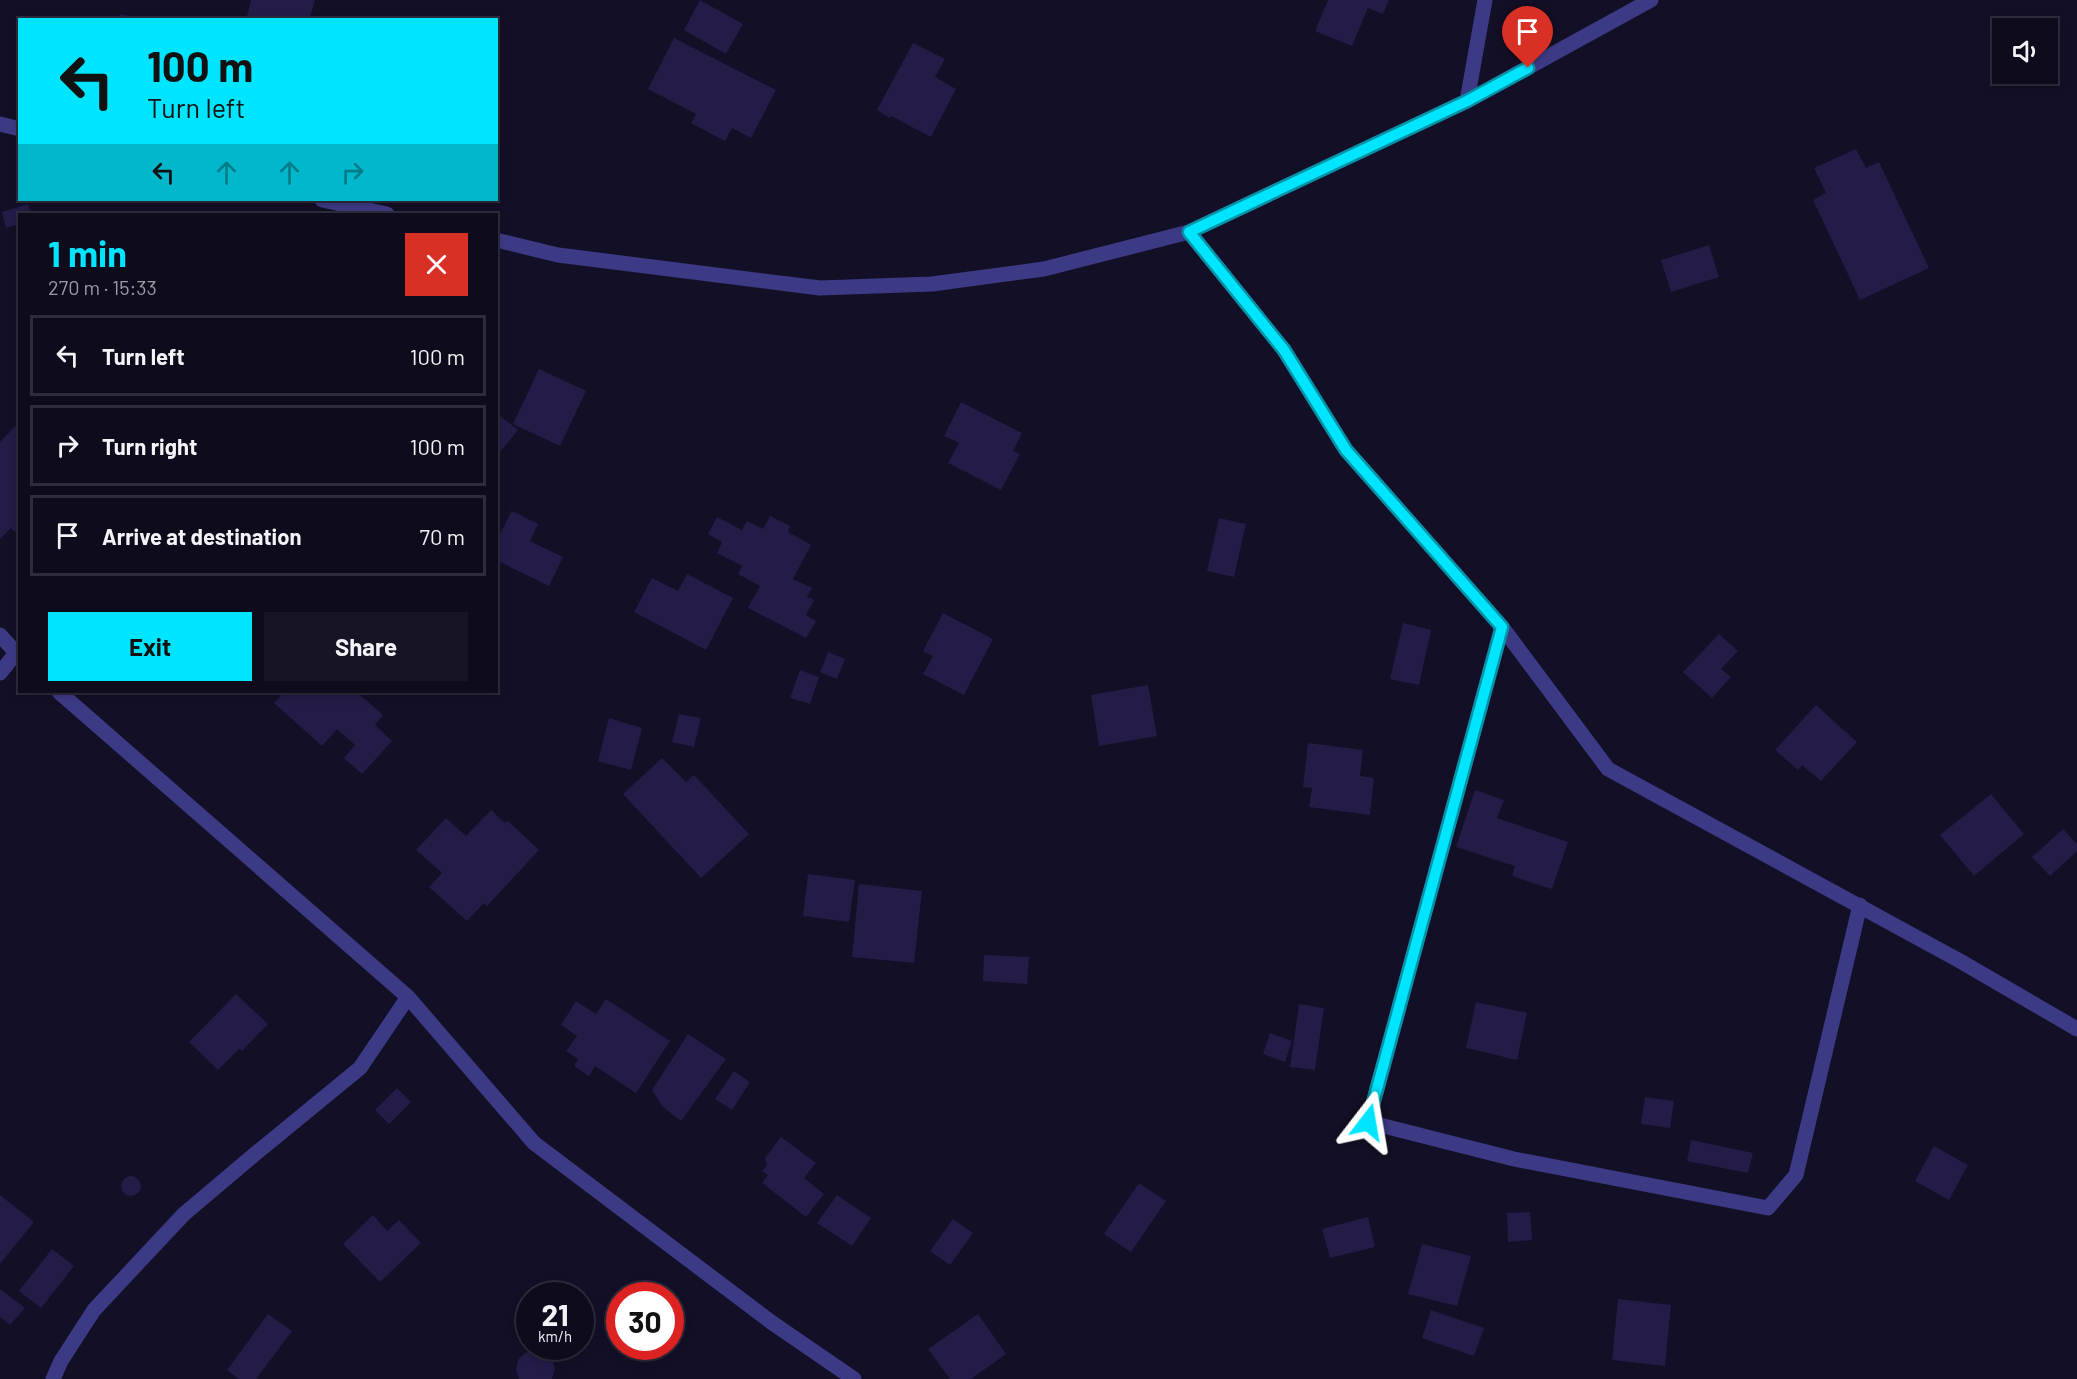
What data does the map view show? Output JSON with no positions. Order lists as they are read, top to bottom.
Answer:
{
  "page": {
    "turn": ["100 m", "Turn left"],
    "heading": ["1 min", "270 m · 15:33"],
    "list": [
      {
        "name": "Turn left",
        "value": "100 m"
      },
      {
        "name": "Turn right",
        "value": "100 m"
      },
      {
        "name": "Arrive at destination",
        "value": "70 m"
      }
    ],
    "buttons": ["Exit", "Share"],
    "speed": "21 km/h",
    "limit": "30"
  }
}
